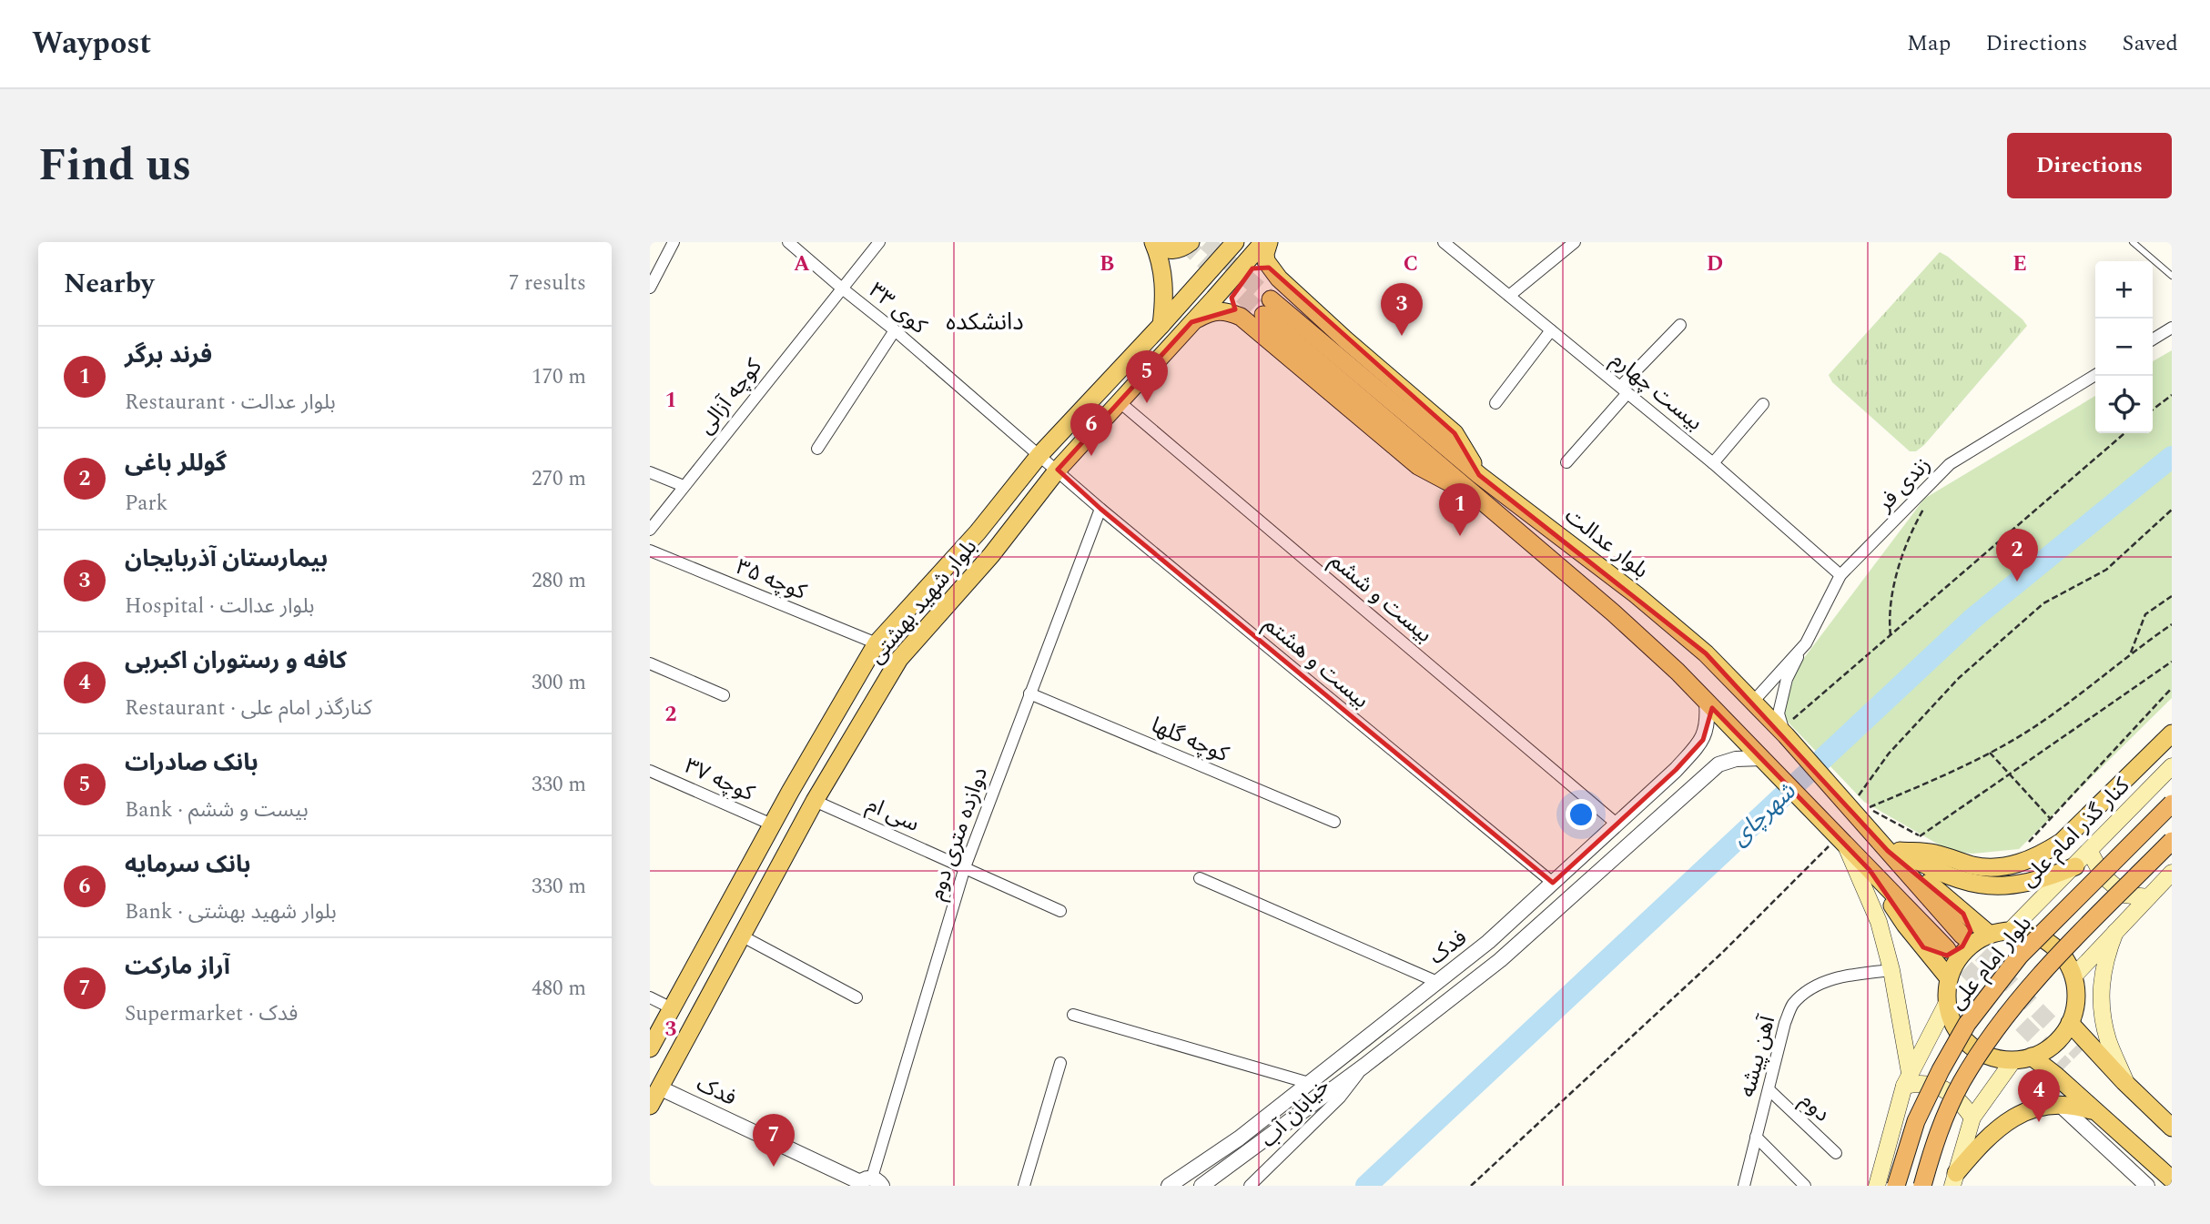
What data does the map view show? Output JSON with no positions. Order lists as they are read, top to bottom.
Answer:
{
  "streets": {
    "highway": ["بلوار امام علی"],
    "main road": ["بلوار عدالت", "بلوار شهید بهشتی", "کنار گذر امام علی"],
    "street": [
      "کوی ۳۳",
      "بیست چهارم",
      "کوچه آزالی",
      "زندی فر",
      "کوچه ۳۵",
      "بیست و ششم",
      "بیست و هشتم",
      "کوچه گلها",
      "کوچه ۳۷",
      "سی ام",
      "دوازده متری دوم",
      "فدک",
      "آهن پیشه",
      "دوم",
      "خیابان آب"
    ]
  },
  "crossings": [
    ["کوی ۳۳", "کوچه آزالی"],
    ["کوی ۳۳", "بلوار شهید بهشتی"],
    ["کوی ۳۳", "بیست و هشتم"],
    ["بیست چهارم", "زندی فر"],
    ["زندی فر", "بلوار عدالت"],
    ["بلوار عدالت", "فدک"],
    ["کوچه ۳۵", "بلوار شهید بهشتی"],
    ["بیست و ششم", "بلوار شهید بهشتی"],
    ["بیست و ششم", "فدک"],
    ["بلوار شهید بهشتی", "بیست و هشتم"],
    ["بلوار شهید بهشتی", "کوچه ۳۷"],
    ["بلوار شهید بهشتی", "سی ام"],
    ["بلوار شهید بهشتی", "فدک"],
    ["بیست و هشتم", "دوازده متری دوم"],
    ["بیست و هشتم", "فدک"],
    ["کوچه گلها", "دوازده متری دوم"],
    ["سی ام", "دوازده متری دوم"],
    ["دوازده متری دوم", "فدک"],
    ["فدک", "خیابان آب"],
    ["آهن پیشه", "دوم"]
  ],
  "districts": ["دانشکده"],
  "water": ["شهرچای"],
  "page": {
    "header": "Waypost",
    "nav": ["Map", "Directions", "Saved"],
    "title": "Find us",
    "buttons": "Directions",
    "heading": ["Nearby", "7 results"],
    "map_buttons": ["+", "−"],
    "pins": [
      "3",
      "5",
      "6",
      "1",
      "2",
      "4",
      "7"
    ],
    "list": [
      {
        "mark": "1",
        "name": "فرند برگر",
        "note": "Restaurant · بلوار عدالت",
        "value": "170 m"
      },
      {
        "mark": "2",
        "name": "گوللر باغی",
        "note": "Park",
        "value": "270 m"
      },
      {
        "mark": "3",
        "name": "بیمارستان آذربایجان",
        "note": "Hospital · بلوار عدالت",
        "value": "280 m"
      },
      {
        "mark": "4",
        "name": "کافه و رستوران اکبربی",
        "note": "Restaurant · کنارگذر امام علی",
        "value": "300 m"
      },
      {
        "mark": "5",
        "name": "بانک صادرات",
        "note": "Bank · بیست و ششم",
        "value": "330 m"
      },
      {
        "mark": "6",
        "name": "بانک سرمایه",
        "note": "Bank · بلوار شهید بهشتی",
        "value": "330 m"
      },
      {
        "mark": "7",
        "name": "آراز مارکت",
        "note": "Supermarket · فدک",
        "value": "480 m"
      }
    ]
  },
  "grid": {
    "columns": [
      "A",
      "B",
      "C",
      "D",
      "E"
    ],
    "rows": ["1", "2", "3"]
  }
}
